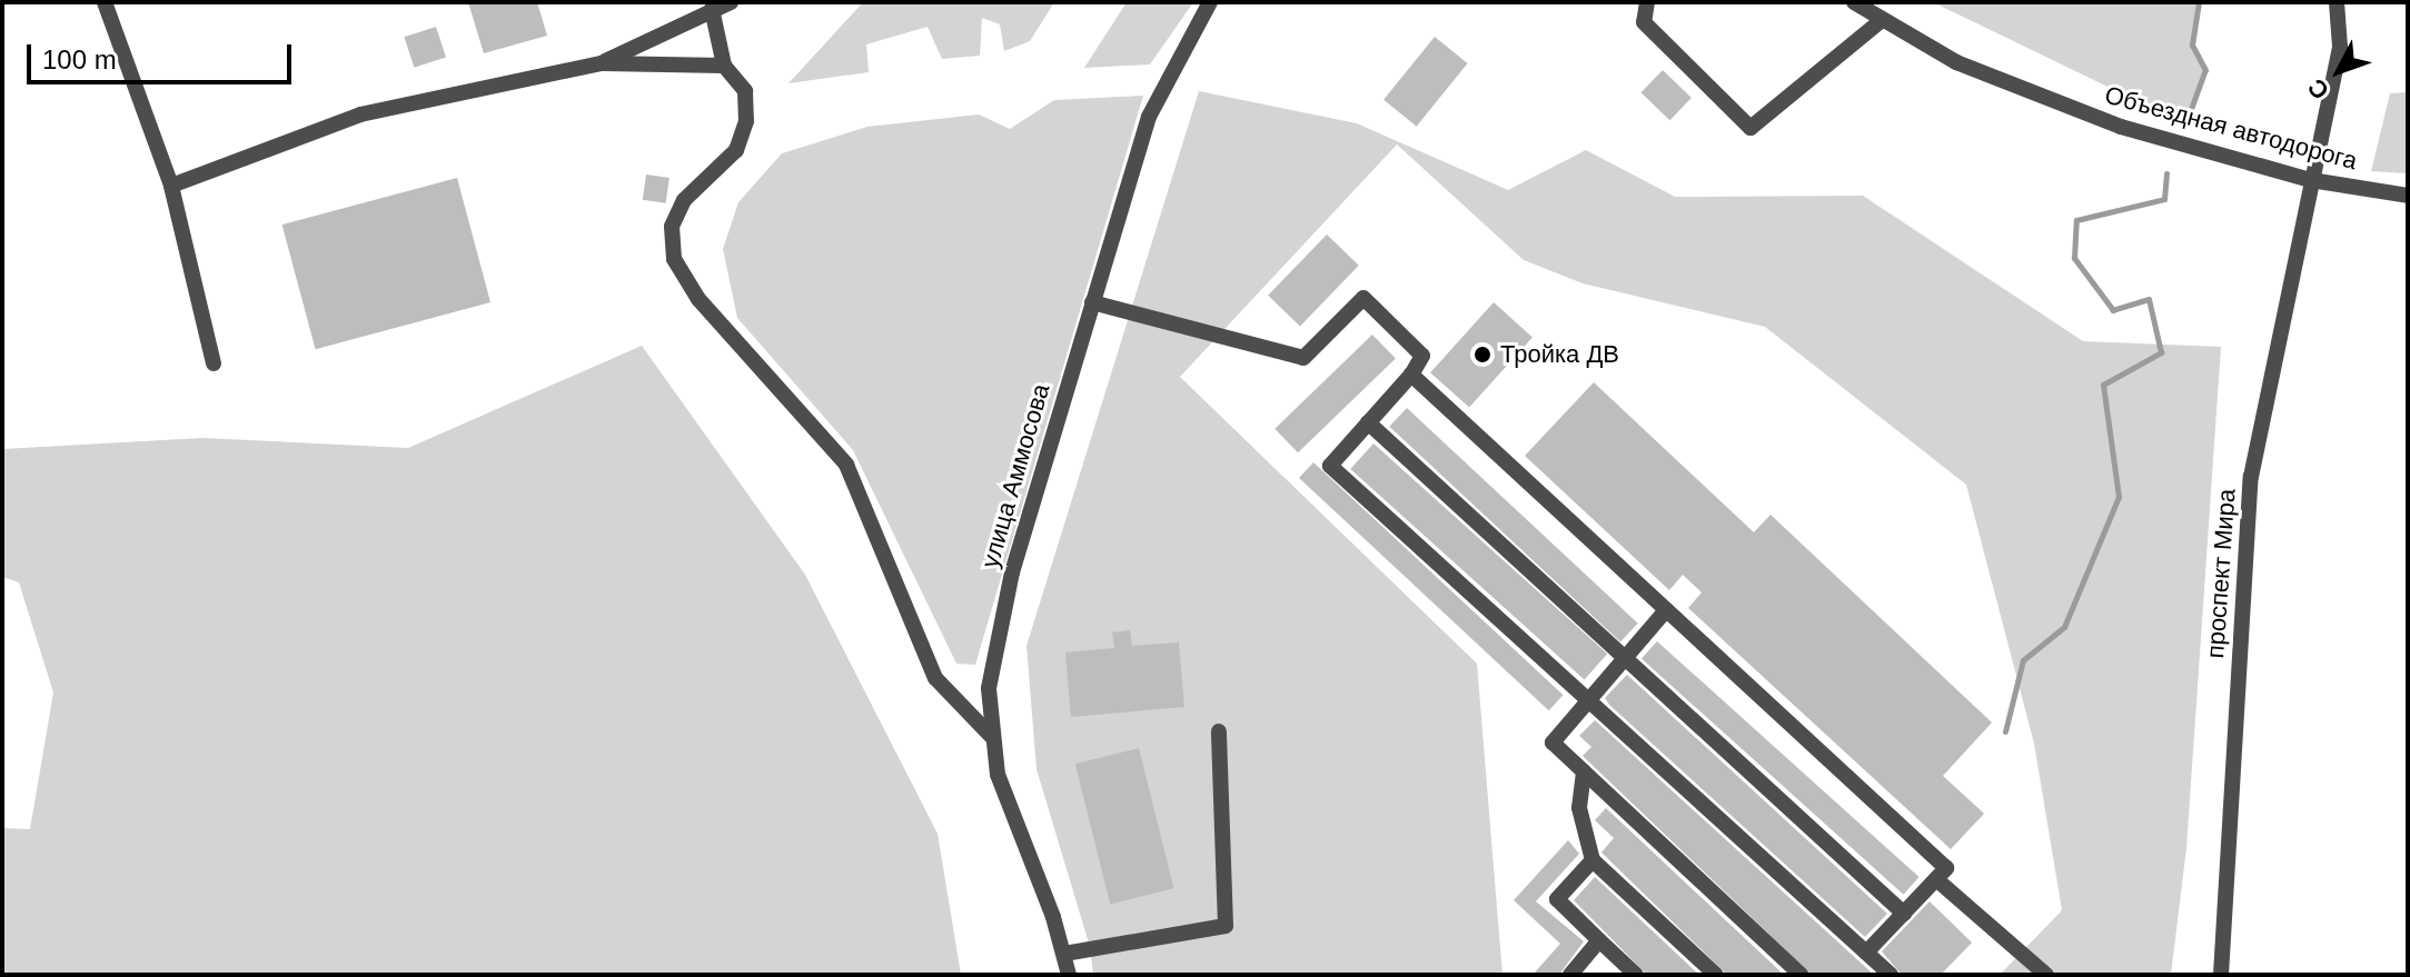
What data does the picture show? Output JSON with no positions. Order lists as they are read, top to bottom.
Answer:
{
  "streets": {
    "street": ["Объездная автодорога", "улица Аммосова", "проспект Мира"]
  },
  "crossings": [
    ["Объездная автодорога", "проспект Мира"]
  ],
  "places": ["Тройка ДВ"],
  "scale_bar": "100 m",
  "north": "bottom left"
}
